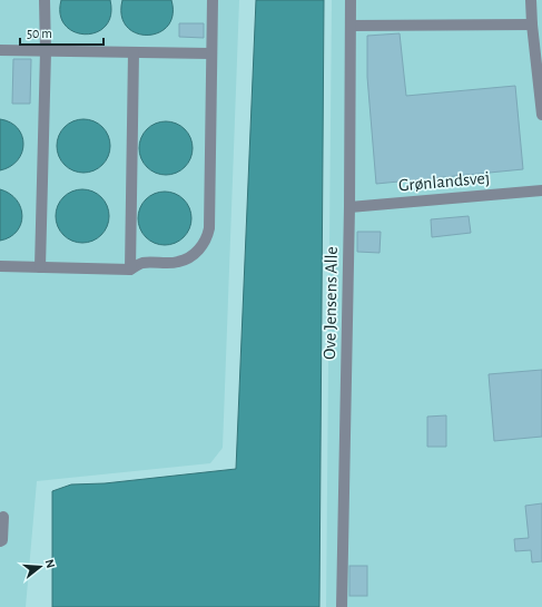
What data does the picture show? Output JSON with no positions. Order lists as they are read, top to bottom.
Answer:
{
  "streets": {
    "street": ["Grønlandsvej", "Ove Jensens Alle"]
  },
  "crossings": [
    ["Grønlandsvej", "Ove Jensens Alle"]
  ],
  "scale_bar": "50 m",
  "north": "right"
}
